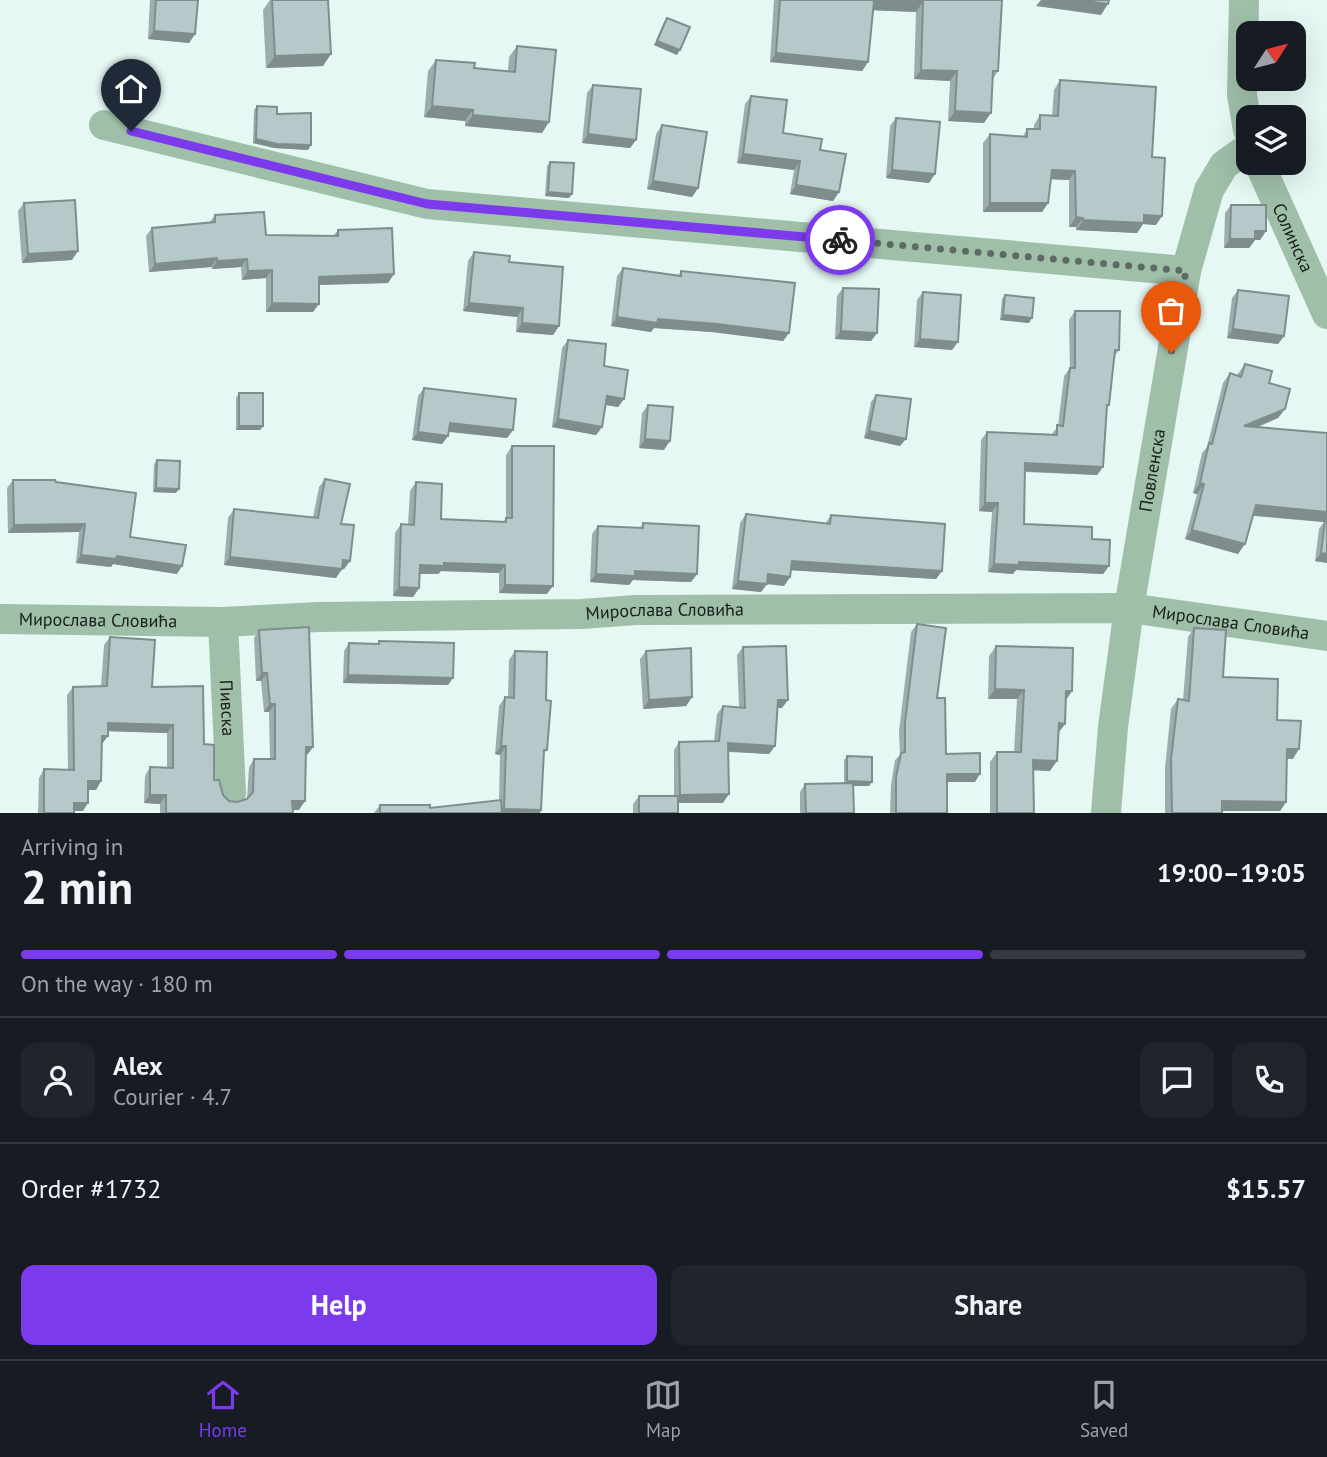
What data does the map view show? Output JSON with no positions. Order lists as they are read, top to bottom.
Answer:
{
  "streets": {
    "street": [
      "Солинска",
      "Повленска",
      "Мирослава Словића",
      "Пивска"
    ]
  },
  "crossings": [
    ["Повленска", "Мирослава Словића"],
    ["Мирослава Словића", "Пивска"]
  ],
  "north": "top right",
  "page": {
    "heading": ["2 min", "Arriving in", "19:00–19:05"],
    "panel": [
      "Alex",
      "Courier · 4.7",
      "Order #1732",
      "$15.57"
    ],
    "bar": "On the way · 180 m",
    "buttons": ["Help", "Share"],
    "tabs": ["Home", "Map", "Saved"]
  }
}
